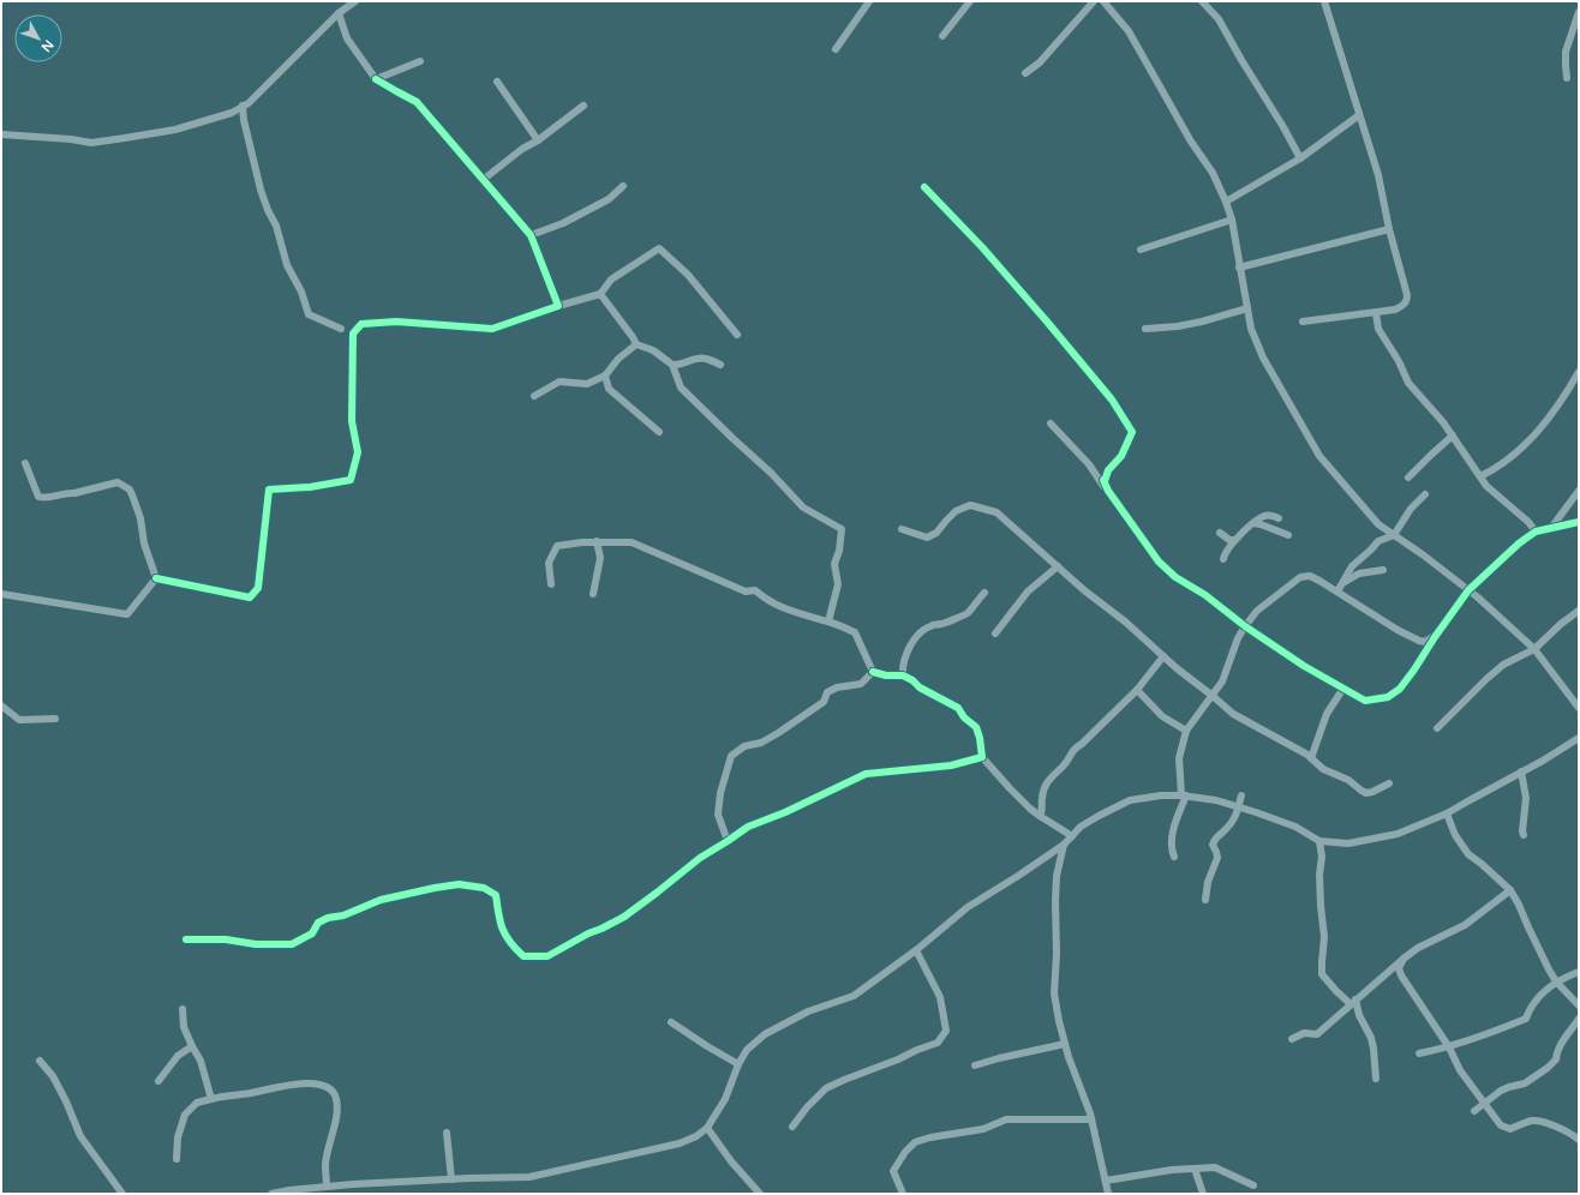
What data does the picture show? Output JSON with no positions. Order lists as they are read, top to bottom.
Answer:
{
  "north": "bottom right"
}
